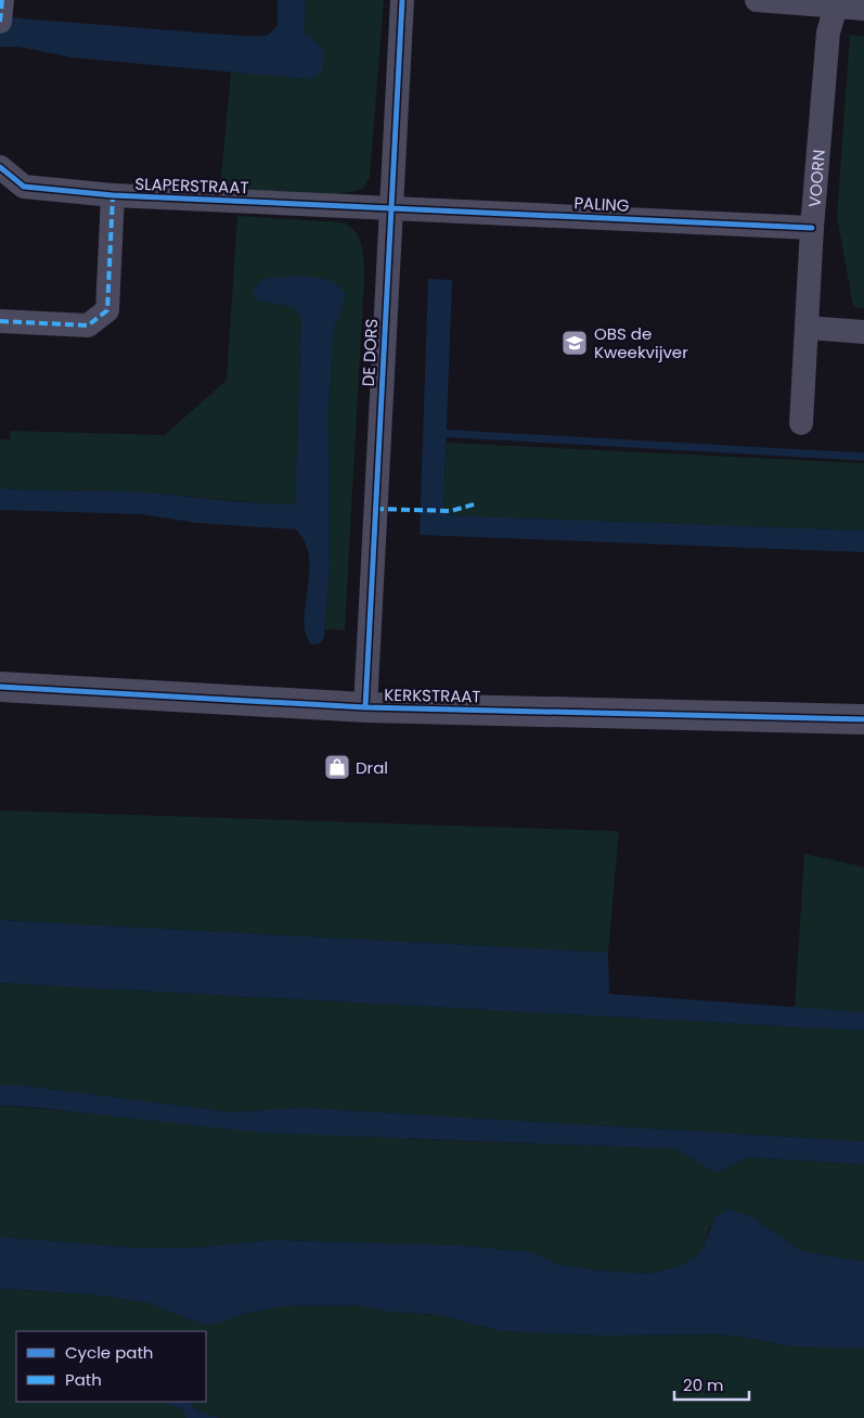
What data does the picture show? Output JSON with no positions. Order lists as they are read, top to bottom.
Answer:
{
  "streets": {
    "street": [
      "VOORN",
      "SLAPERSTRAAT",
      "PALING",
      "DE DORS",
      "KERKSTRAAT"
    ]
  },
  "crossings": [
    ["VOORN", "PALING"],
    ["SLAPERSTRAAT", "PALING"],
    ["SLAPERSTRAAT", "DE DORS"],
    ["PALING", "DE DORS"],
    ["DE DORS", "KERKSTRAAT"]
  ],
  "places": {
    "school or university": ["OBS de Kweekvijver"],
    "shop": ["Dral"]
  },
  "legend": ["Cycle path", "Path"],
  "scale_bar": "20 m"
}
